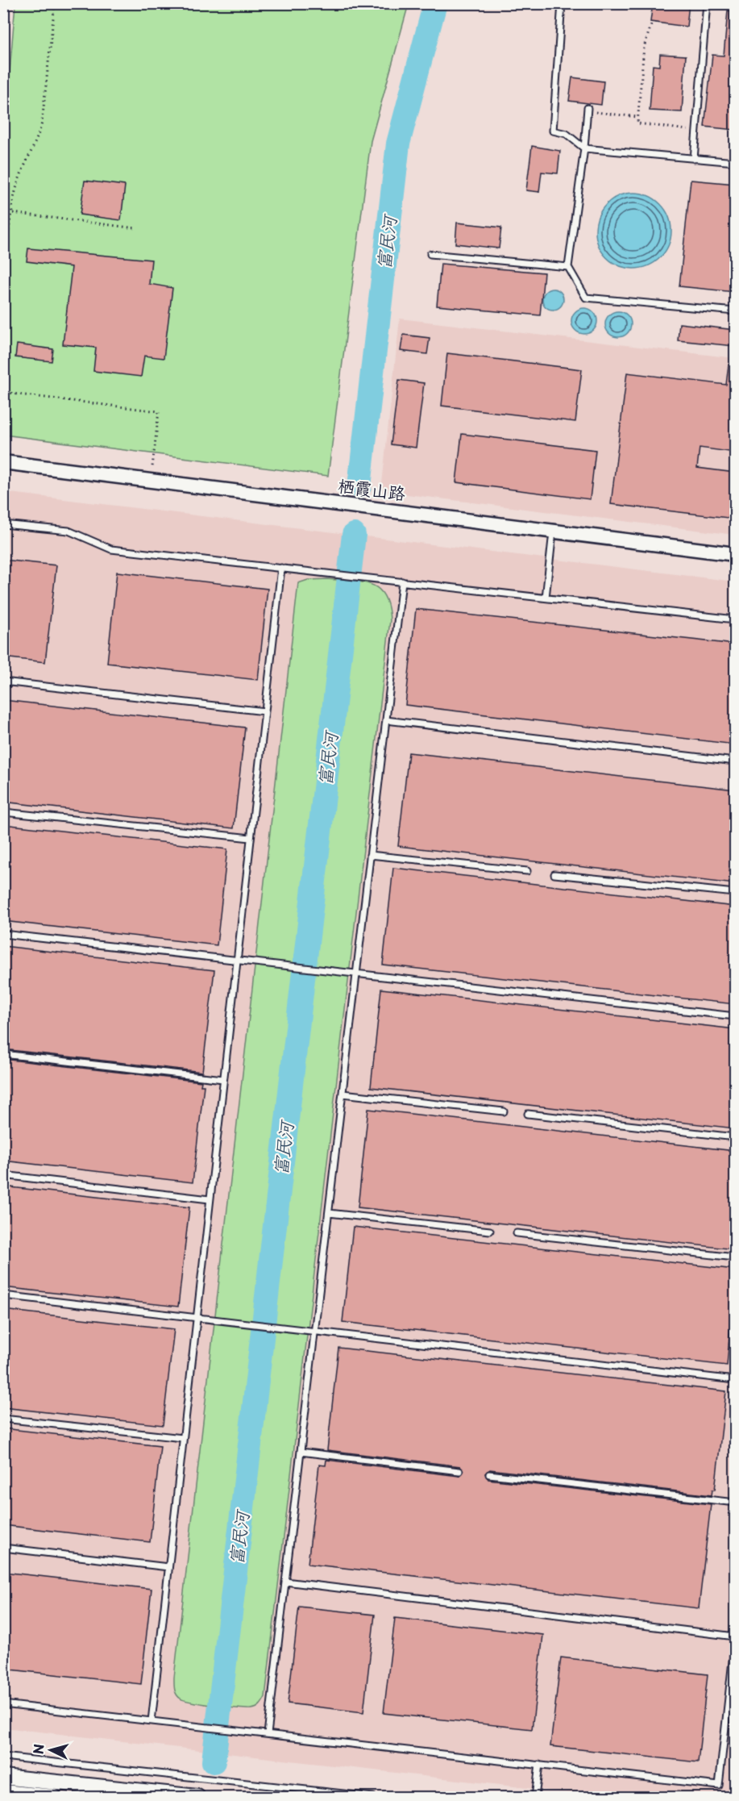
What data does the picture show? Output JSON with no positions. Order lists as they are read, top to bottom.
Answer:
{
  "streets": {
    "street": ["栖霞山路"]
  },
  "water": ["富民河"],
  "north": "left"
}
